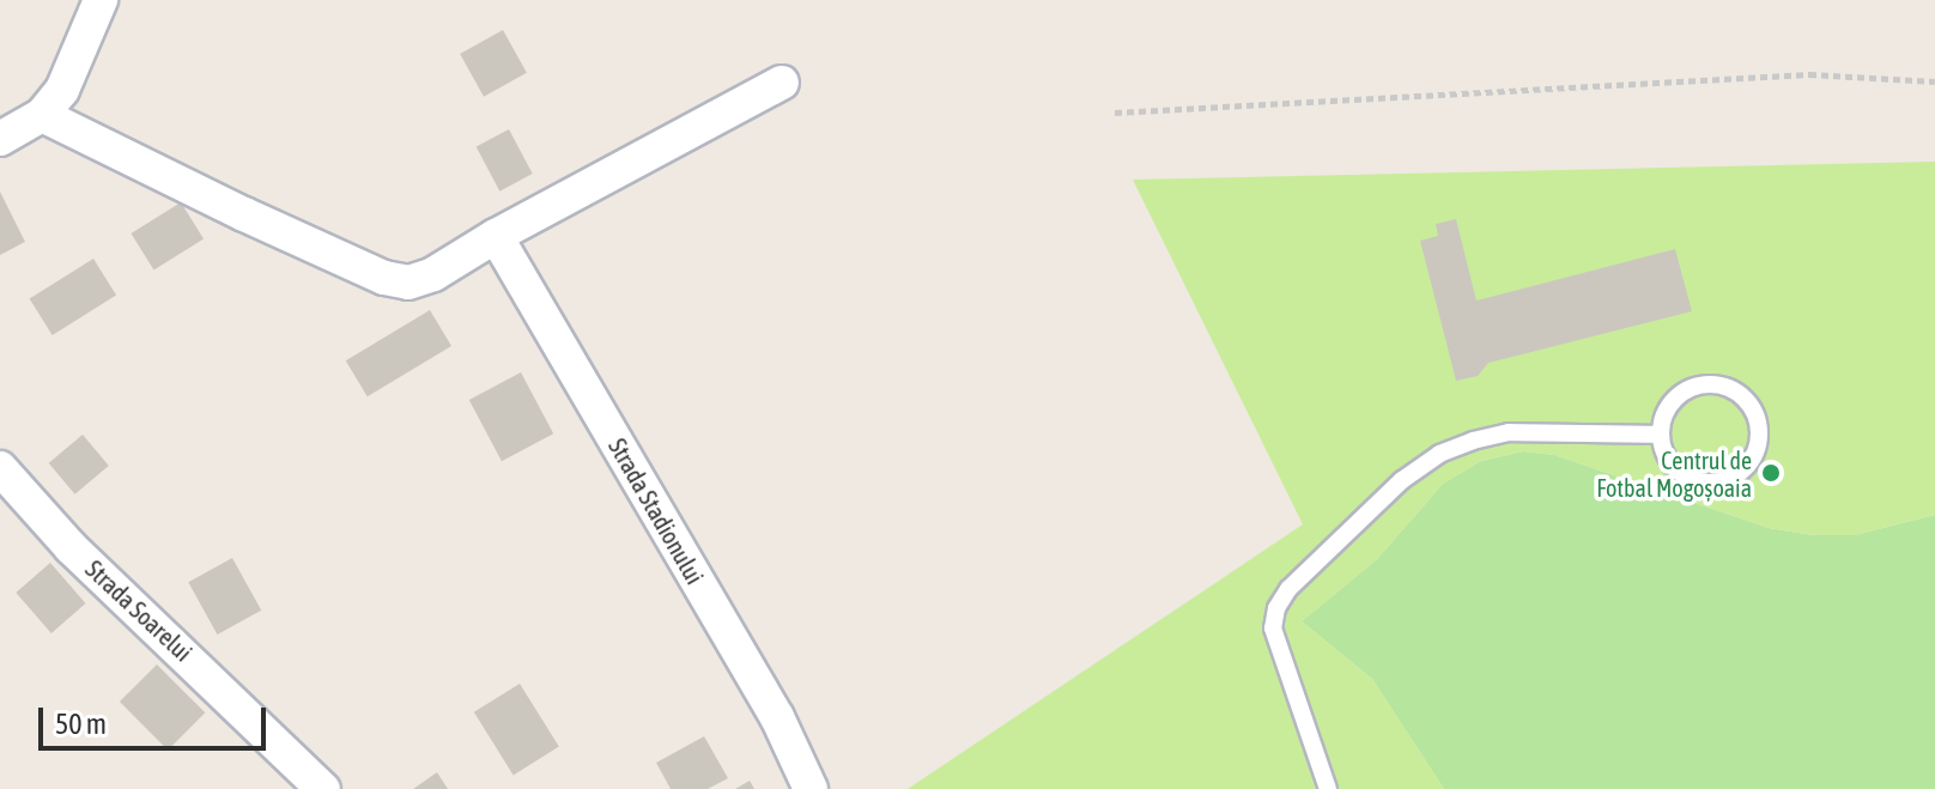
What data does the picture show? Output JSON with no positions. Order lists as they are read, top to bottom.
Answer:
{
  "streets": {
    "street": ["Strada Stadionului", "Strada Soarelui"]
  },
  "places": ["Centrul de Fotbal Mogoșoaia"],
  "scale_bar": "50 m"
}
